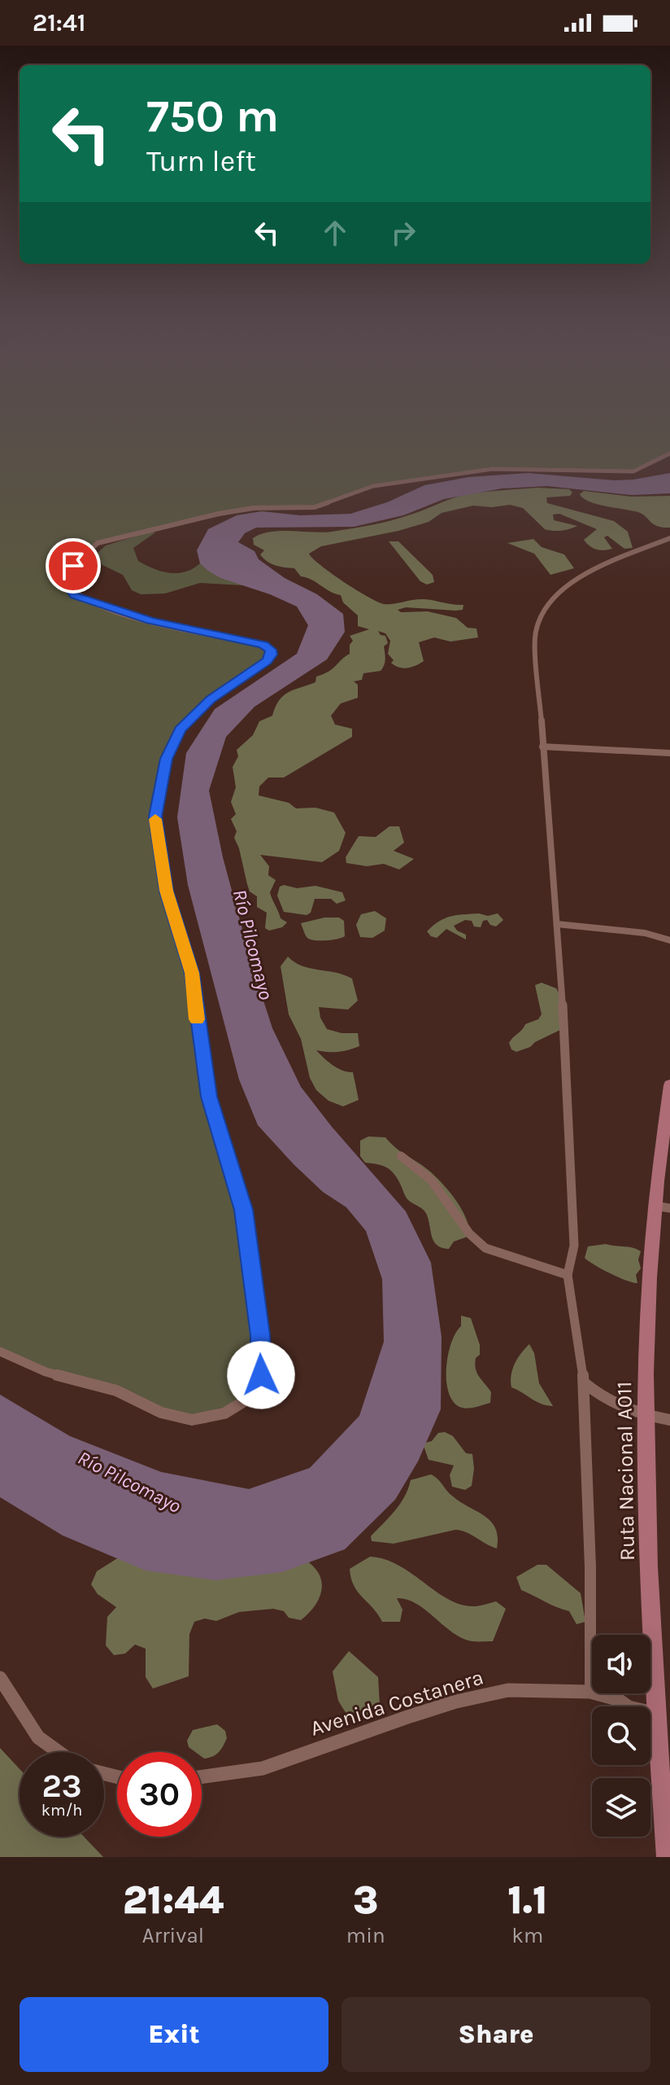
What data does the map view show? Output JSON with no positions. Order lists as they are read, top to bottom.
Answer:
{
  "streets": {
    "main road": ["Ruta Nacional A011"],
    "street": ["Avenida Costanera"]
  },
  "crossings": [
    ["Ruta Nacional A011", "Avenida Costanera"]
  ],
  "water": ["Río Pilcomayo"],
  "page": {
    "status": "21:41",
    "turn": ["750 m", "Turn left"],
    "speed": "23 km/h",
    "limit": "30",
    "eta": [
      "21:44",
      "Arrival",
      "3",
      "min",
      "1.1",
      "km"
    ],
    "buttons": ["Exit", "Share"]
  }
}
